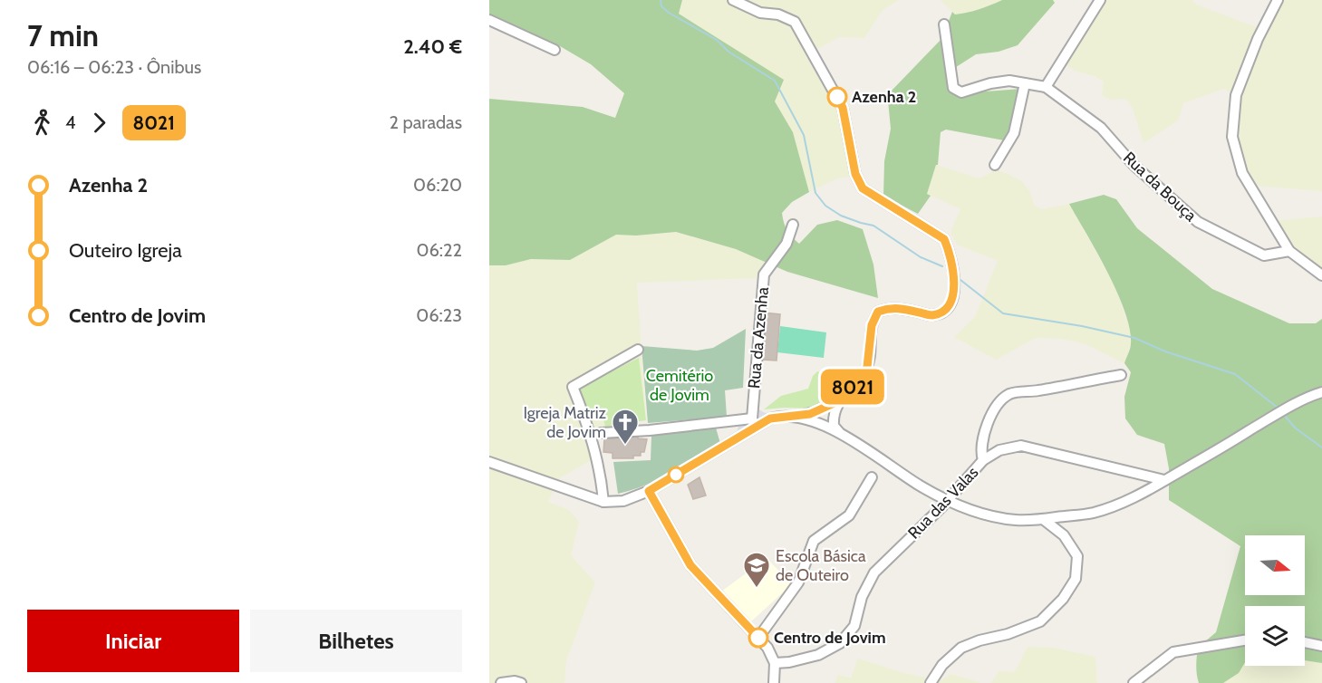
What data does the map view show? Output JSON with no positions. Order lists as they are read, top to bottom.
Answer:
{
  "streets": {
    "street": ["Rua da Bouça", "Rua da Azenha", "Rua das Valas"]
  },
  "parks": ["Cemitério de Jovim"],
  "places": {
    "other": ["Azenha 2", "Centro de Jovim"],
    "church": ["Igreja Matriz de Jovim"],
    "school or university": ["Escola Básica de Outeiro"]
  },
  "lines": ["bus line 8021"],
  "north": "right",
  "page": {
    "heading": ["7 min", "06:16 – 06:23 · Ônibus", "2.40 €"],
    "on_map": "8021",
    "legs": ["4", "8021", "2 paradas"],
    "list": [
      {
        "name": "Azenha 2",
        "value": "06:20"
      },
      {
        "name": "Outeiro Igreja",
        "value": "06:22"
      },
      {
        "name": "Centro de Jovim",
        "value": "06:23"
      }
    ],
    "buttons": ["Iniciar", "Bilhetes"]
  }
}
